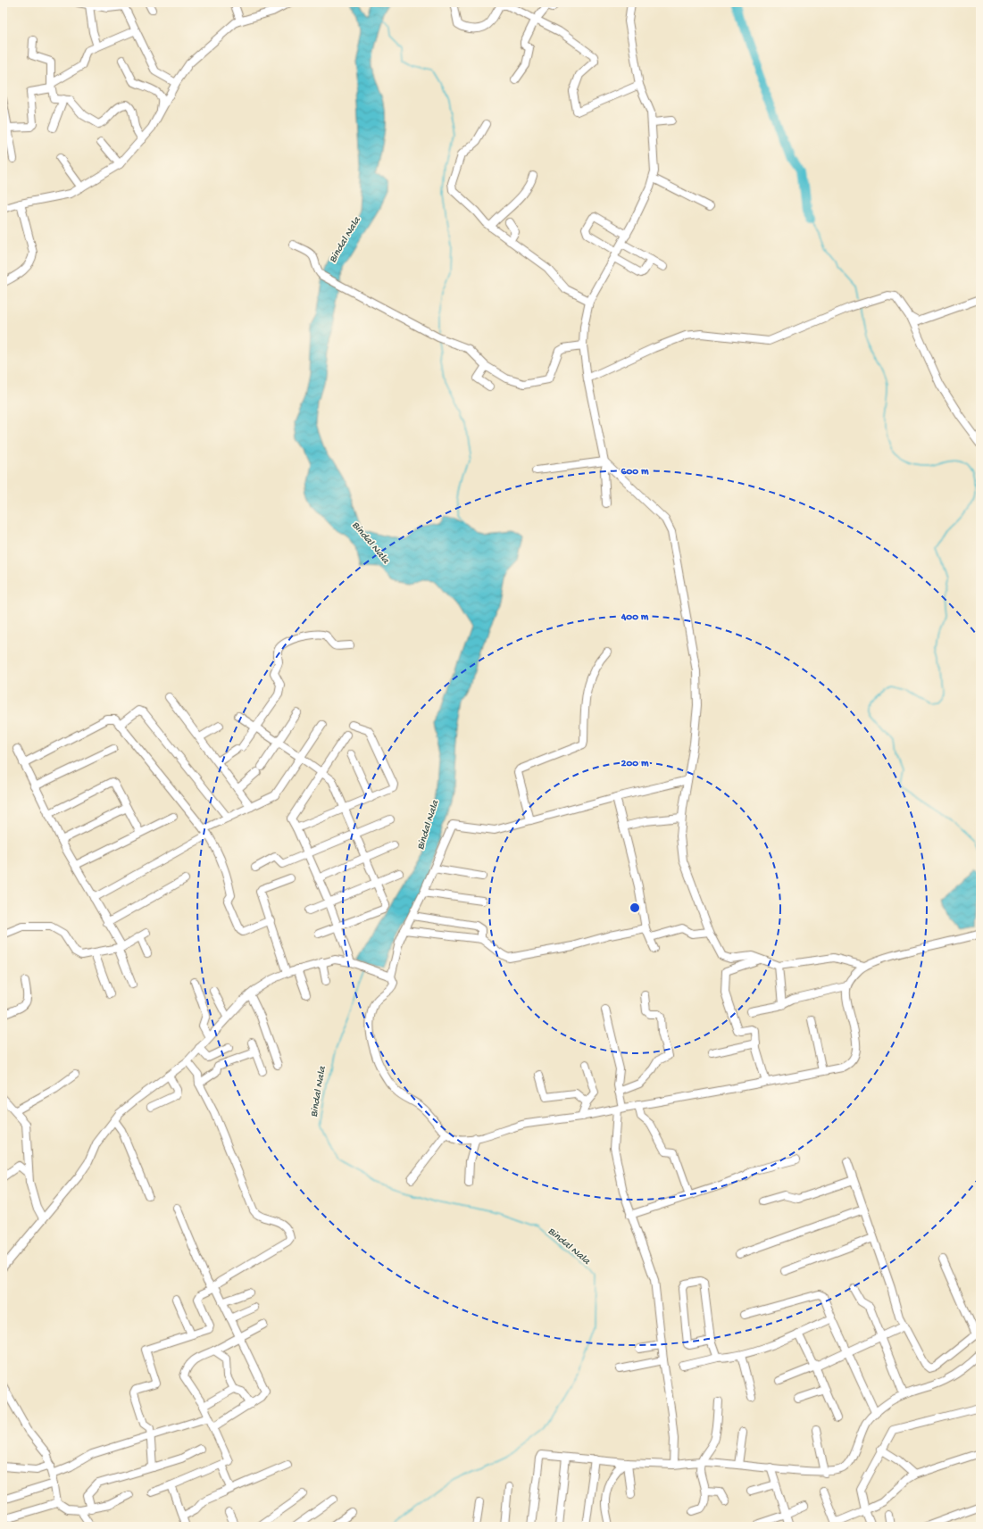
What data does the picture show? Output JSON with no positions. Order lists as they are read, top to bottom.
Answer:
{
  "water": ["Bindal Nala"],
  "rings": ["600 m", "400 m", "200 m"]
}
